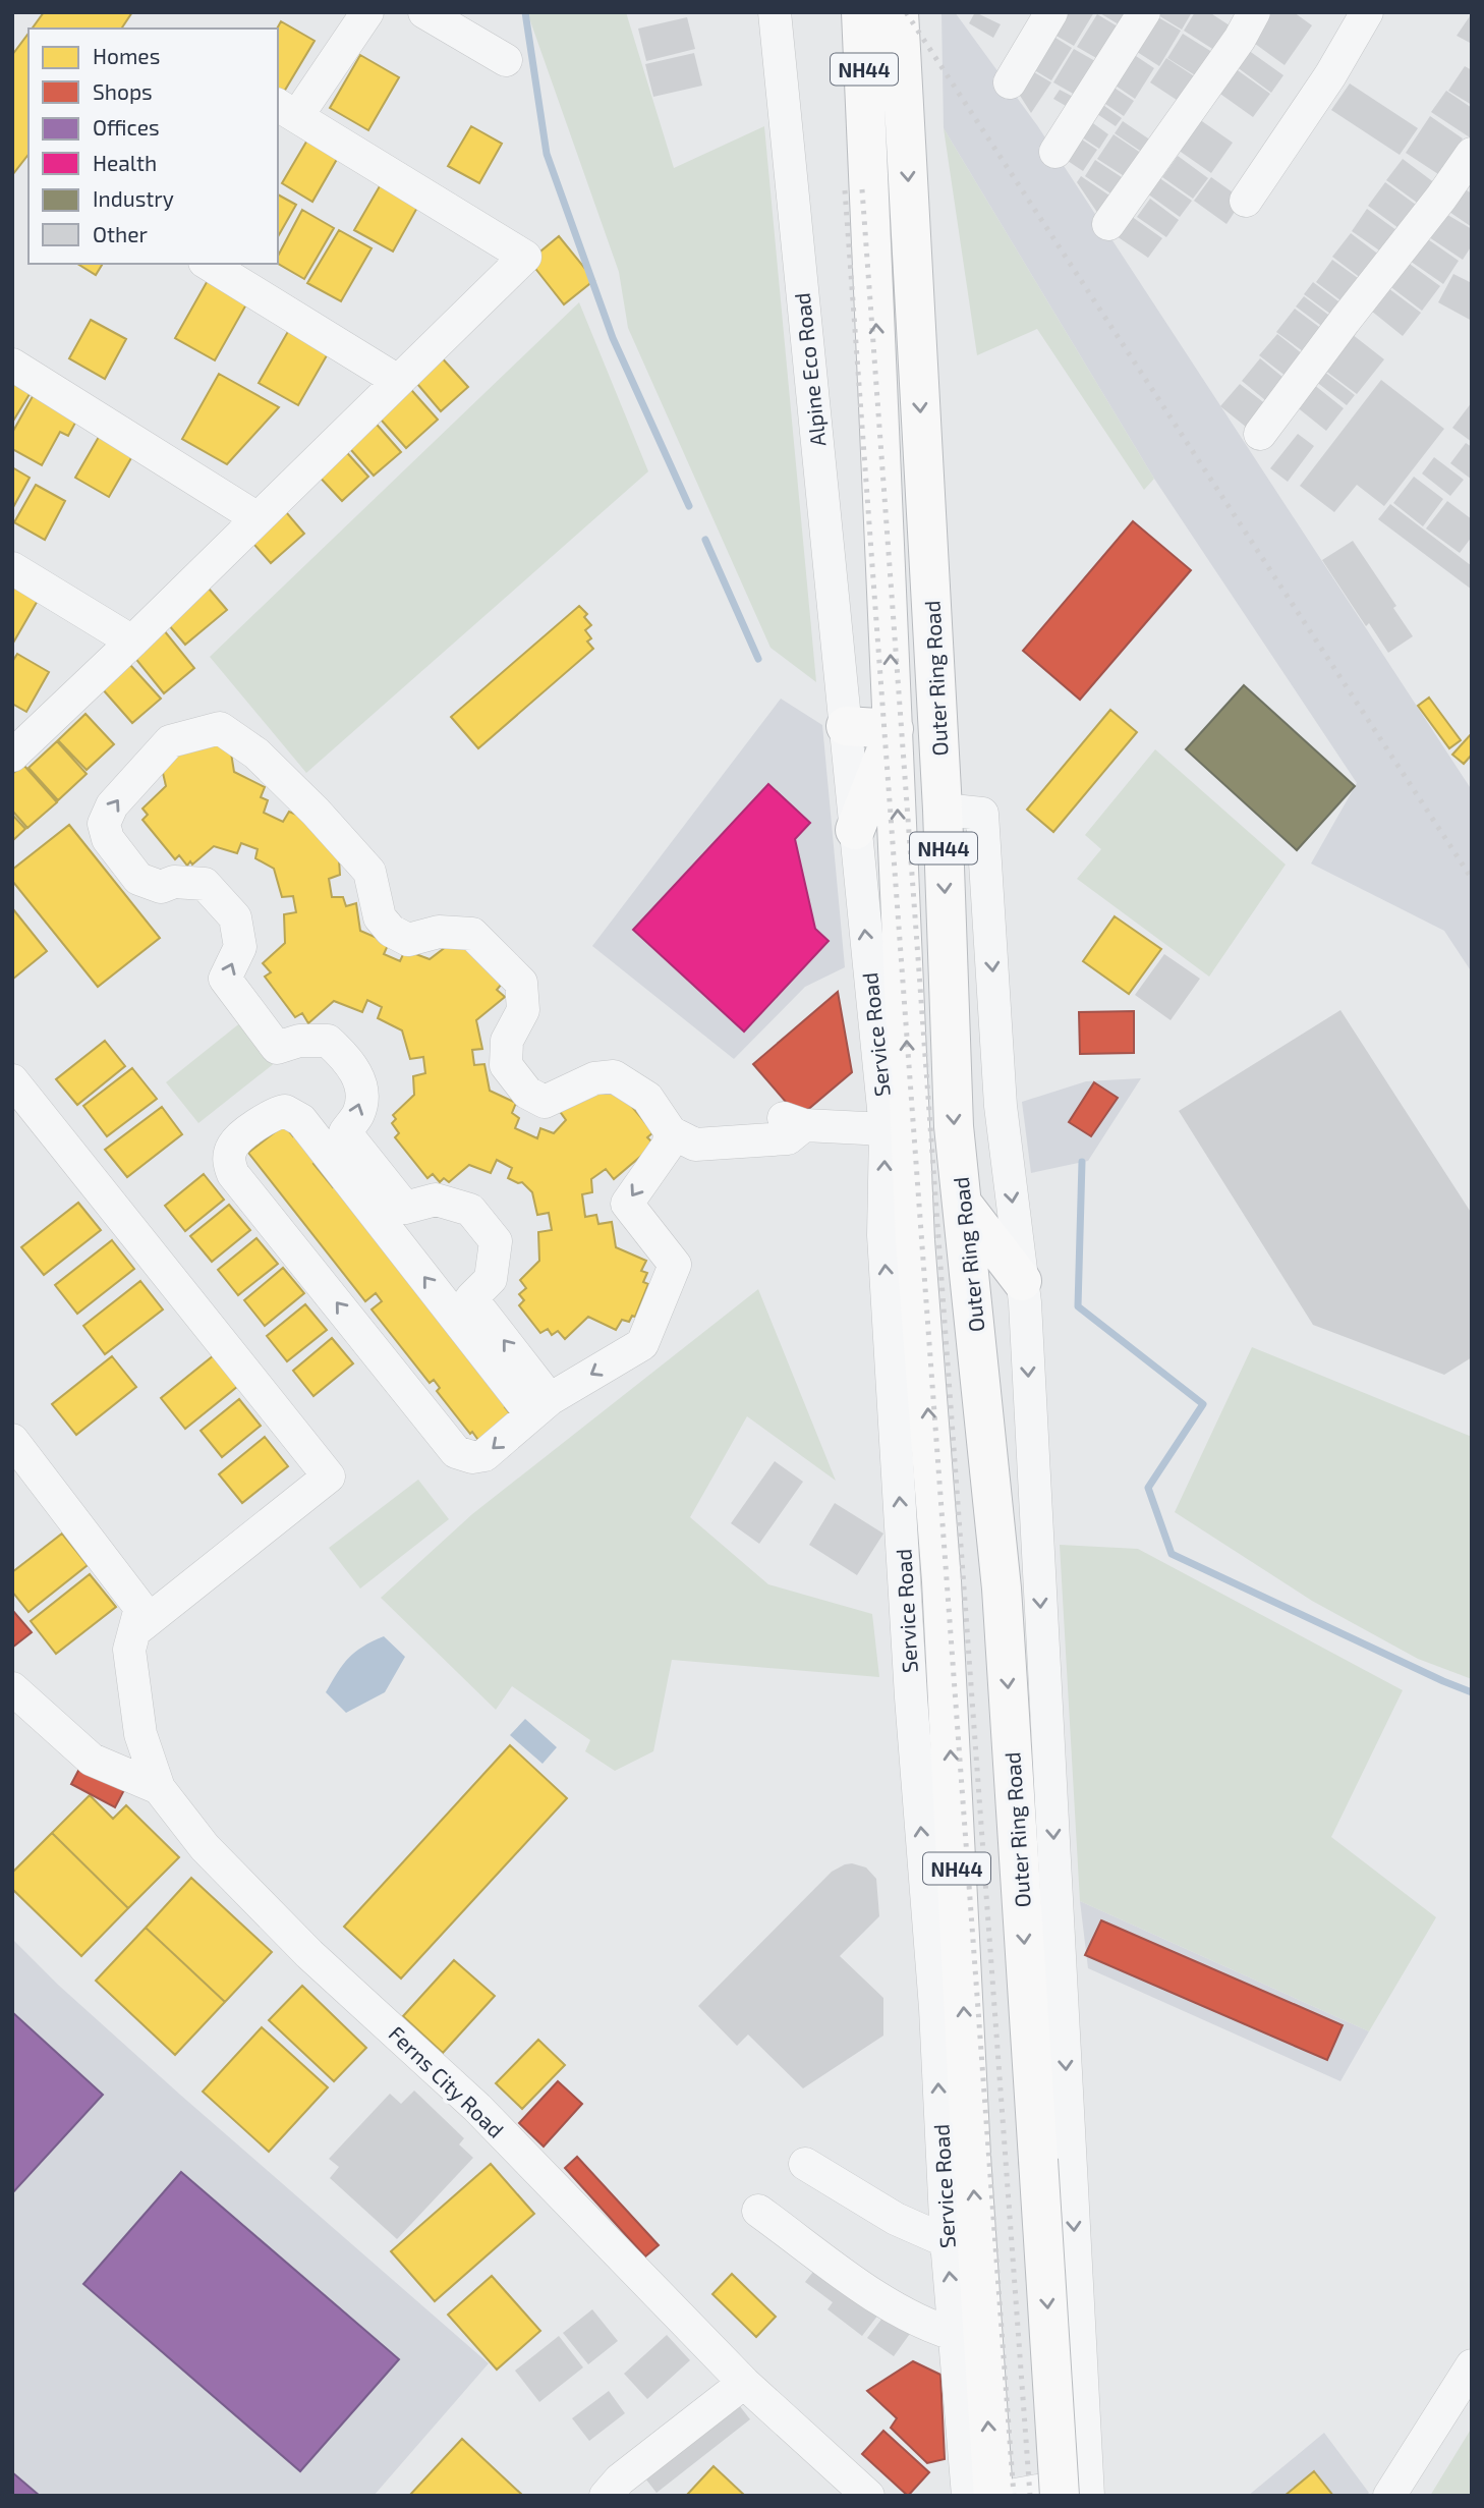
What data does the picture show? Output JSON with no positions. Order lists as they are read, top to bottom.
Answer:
{
  "streets": {
    "highway": ["NH44", "Outer Ring Road"],
    "street": ["Alpine Eco Road", "Service Road", "Ferns City Road"]
  },
  "crossings": [
    ["Alpine Eco Road", "Service Road"]
  ],
  "legend": [
    "Homes",
    "Shops",
    "Offices",
    "Health",
    "Industry",
    "Other"
  ]
}
